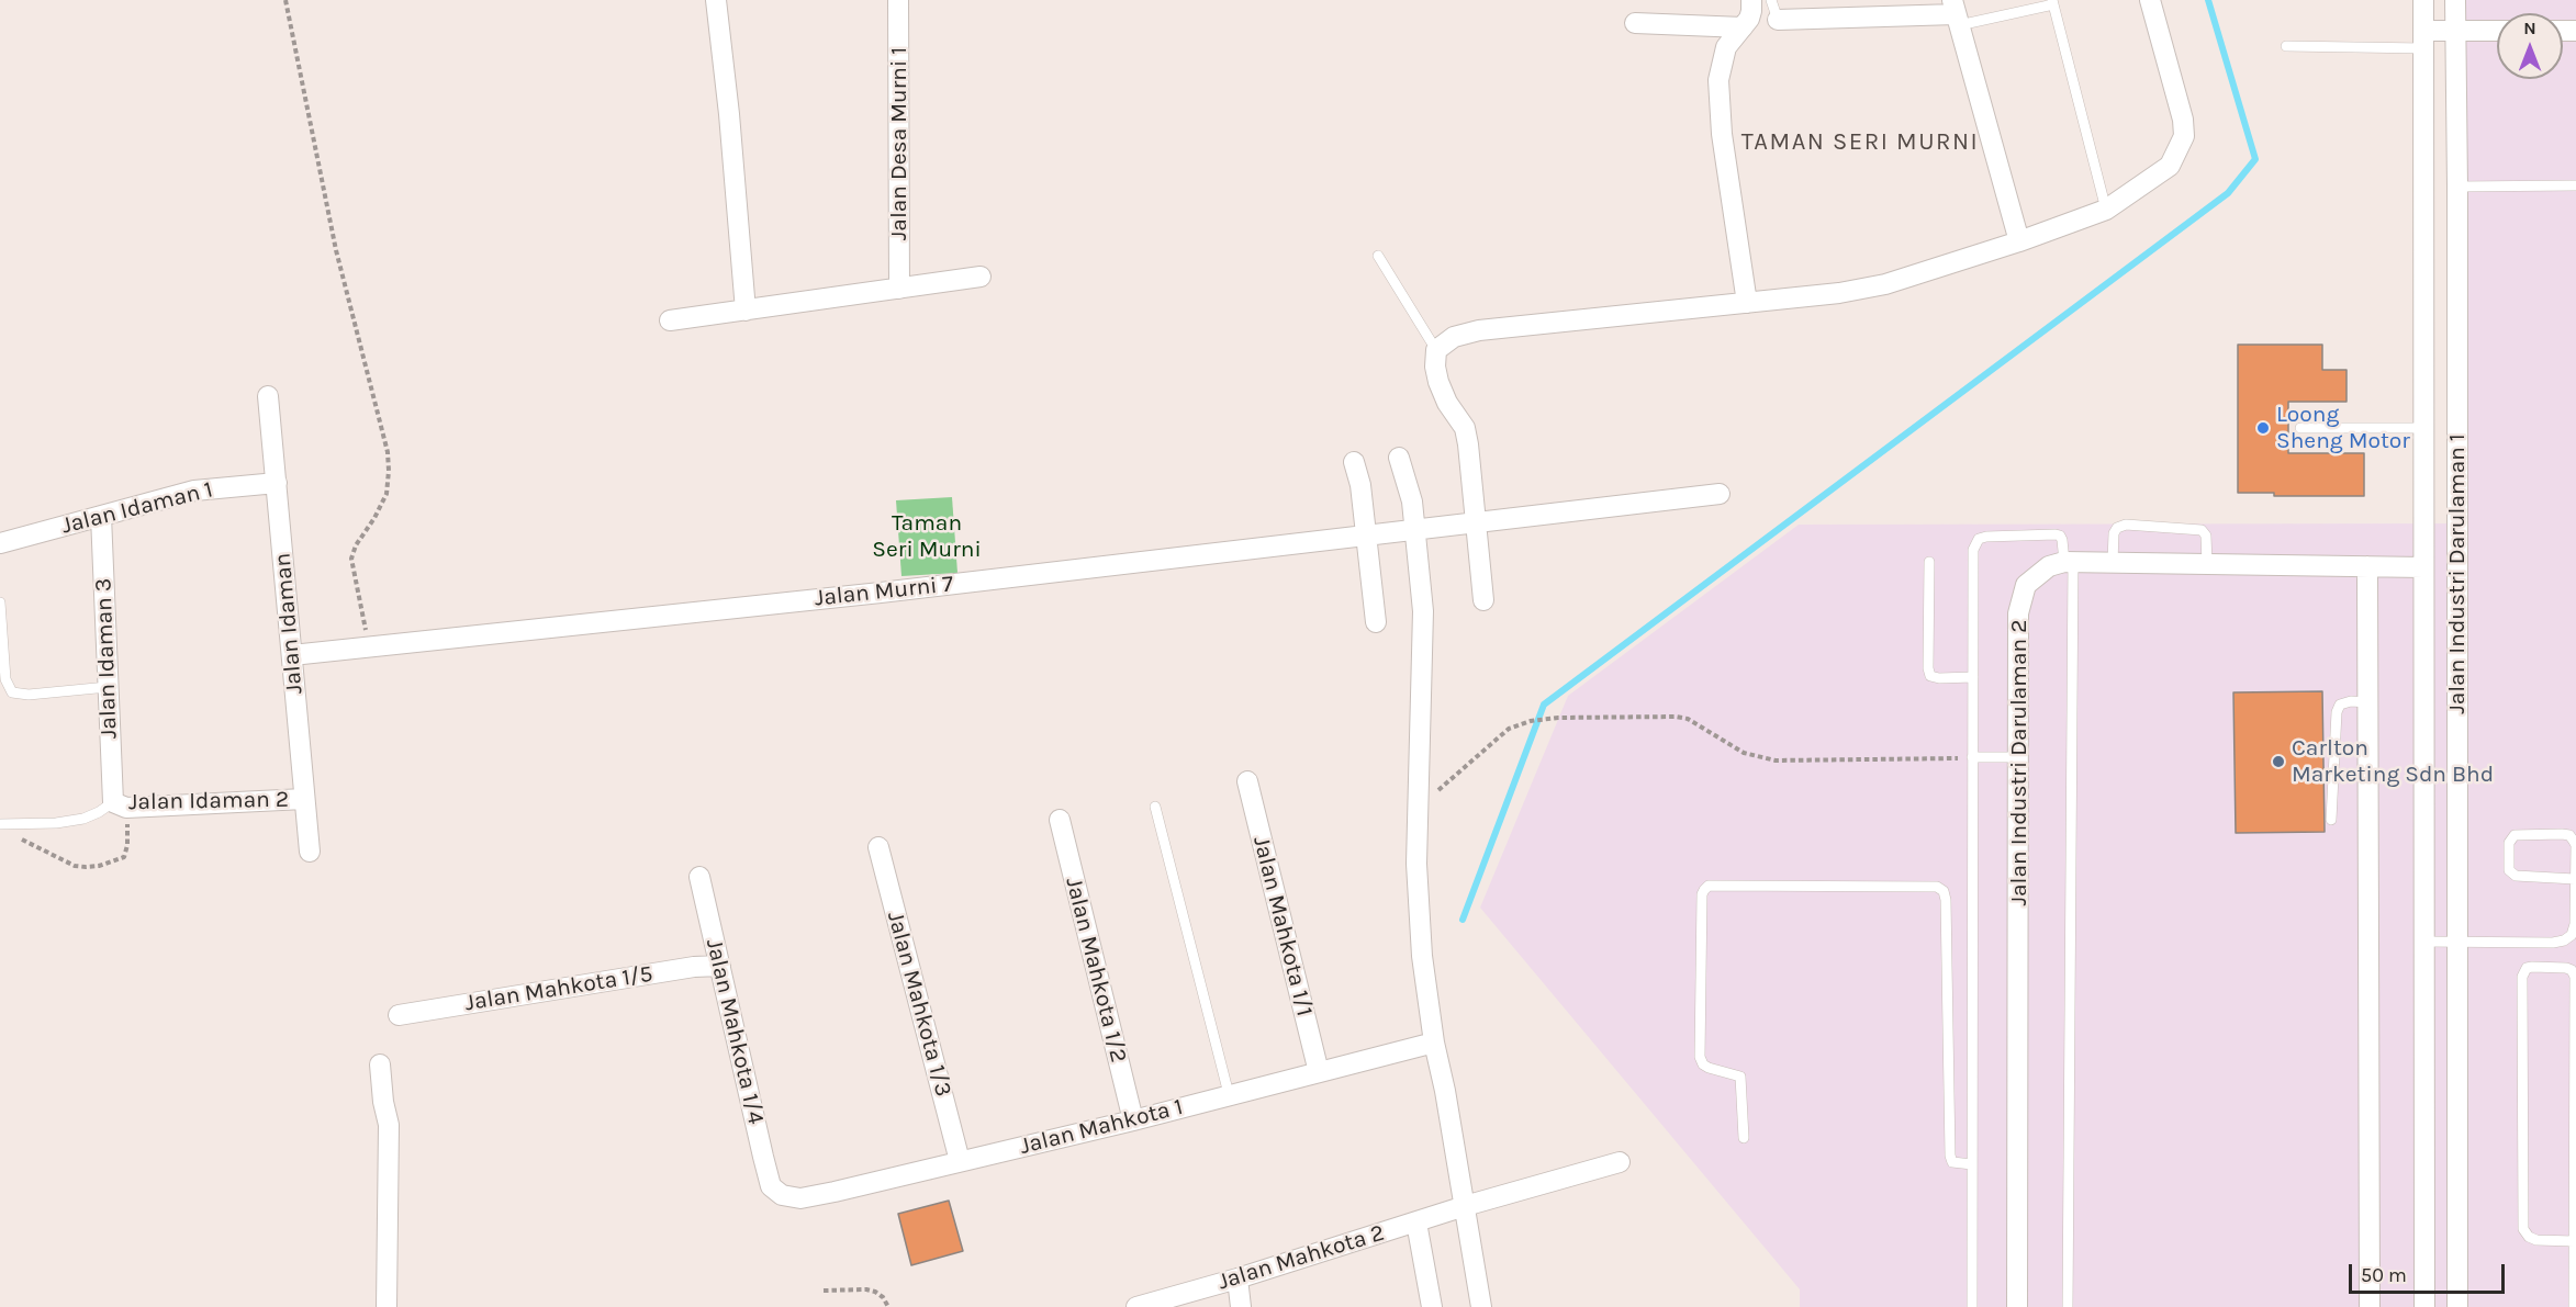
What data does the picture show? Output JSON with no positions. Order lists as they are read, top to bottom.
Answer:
{
  "streets": {
    "street": [
      "Jalan Desa Murni 1",
      "Jalan Idaman 1",
      "Jalan Industri Darulaman 1",
      "Jalan Murni 7",
      "Jalan Idaman",
      "Jalan Idaman 3",
      "Jalan Industri Darulaman 2",
      "Jalan Idaman 2",
      "Jalan Mahkota 1/1",
      "Jalan Mahkota 1/2",
      "Jalan Mahkota 1/5",
      "Jalan Mahkota 1/3",
      "Jalan Mahkota 1/4",
      "Jalan Mahkota 1",
      "Jalan Mahkota 2"
    ]
  },
  "crossings": [
    ["Jalan Idaman 1", "Jalan Idaman"],
    ["Jalan Idaman 1", "Jalan Idaman 3"],
    ["Jalan Industri Darulaman 1", "Jalan Industri Darulaman 2"],
    ["Jalan Murni 7", "Jalan Idaman"],
    ["Jalan Idaman", "Jalan Idaman 2"],
    ["Jalan Idaman 3", "Jalan Idaman 2"],
    ["Jalan Mahkota 1/1", "Jalan Mahkota 1"],
    ["Jalan Mahkota 1/2", "Jalan Mahkota 1"],
    ["Jalan Mahkota 1/5", "Jalan Mahkota 1/4"],
    ["Jalan Mahkota 1/3", "Jalan Mahkota 1"],
    ["Jalan Mahkota 1/4", "Jalan Mahkota 1"]
  ],
  "districts": ["TAMAN SERI MURNI"],
  "parks": ["Taman Seri Murni"],
  "places": ["Loong Sheng Motor", "Carlton Marketing Sdn Bhd"],
  "scale_bar": "50 m",
  "north": "top"
}
